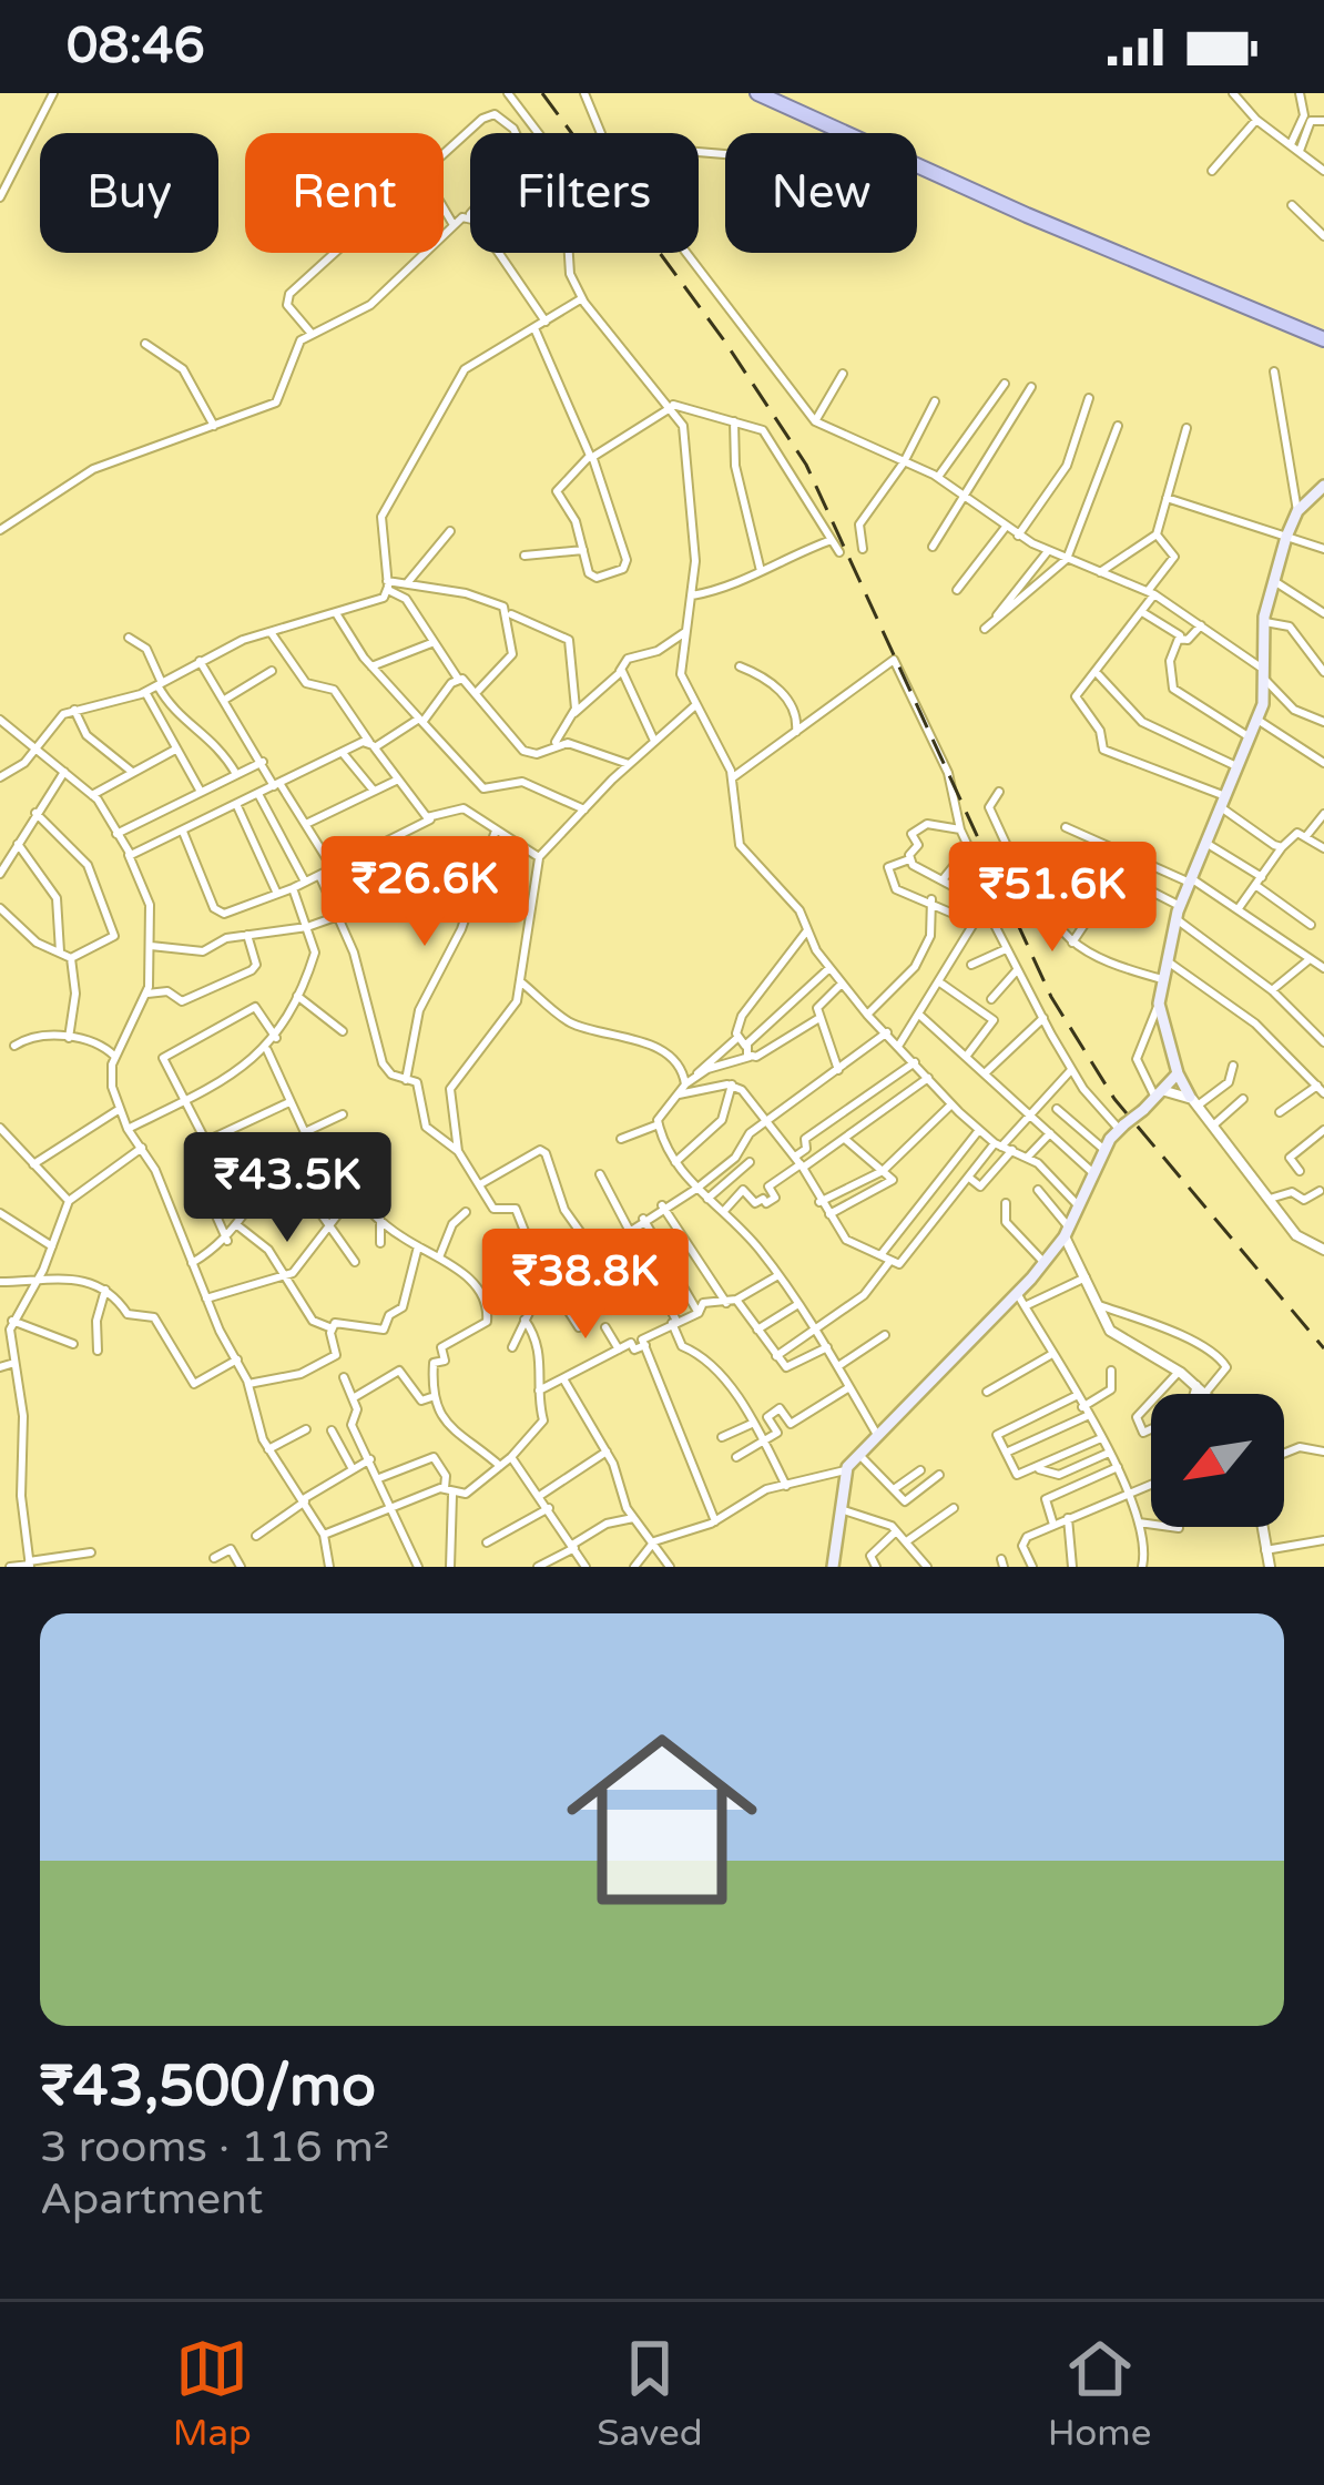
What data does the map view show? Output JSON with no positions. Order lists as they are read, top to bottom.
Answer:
{
  "north": "bottom left",
  "page": {
    "status": "08:46",
    "chip": [
      "Buy",
      "Rent",
      "Filters",
      "New"
    ],
    "price": [
      "₹26.6K",
      "₹51.6K",
      "₹43.5K",
      "₹38.8K"
    ],
    "list": [
      {
        "name": "₹43,500/mo",
        "note": "3 rooms · 116 m² · Apartment"
      }
    ],
    "tabs": ["Map", "Saved", "Home"]
  }
}
